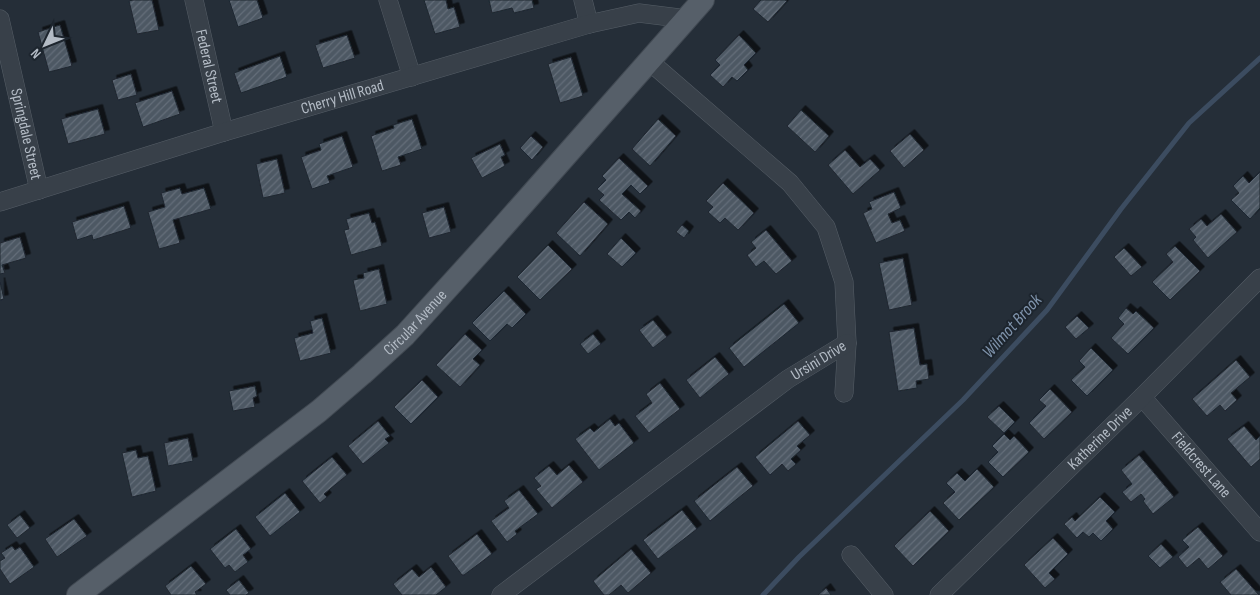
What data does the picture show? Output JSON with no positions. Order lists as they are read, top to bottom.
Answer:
{
  "streets": {
    "main road": ["Circular Avenue"],
    "street": [
      "Federal Street",
      "Cherry Hill Road",
      "Springdale Street",
      "Ursini Drive",
      "Katherine Drive",
      "Fieldcrest Lane"
    ]
  },
  "crossings": [
    ["Federal Street", "Cherry Hill Road"],
    ["Cherry Hill Road", "Springdale Street"],
    ["Cherry Hill Road", "Circular Avenue"],
    ["Circular Avenue", "Ursini Drive"],
    ["Katherine Drive", "Fieldcrest Lane"]
  ],
  "water": ["Wilmot Brook"],
  "north": "bottom left"
}
